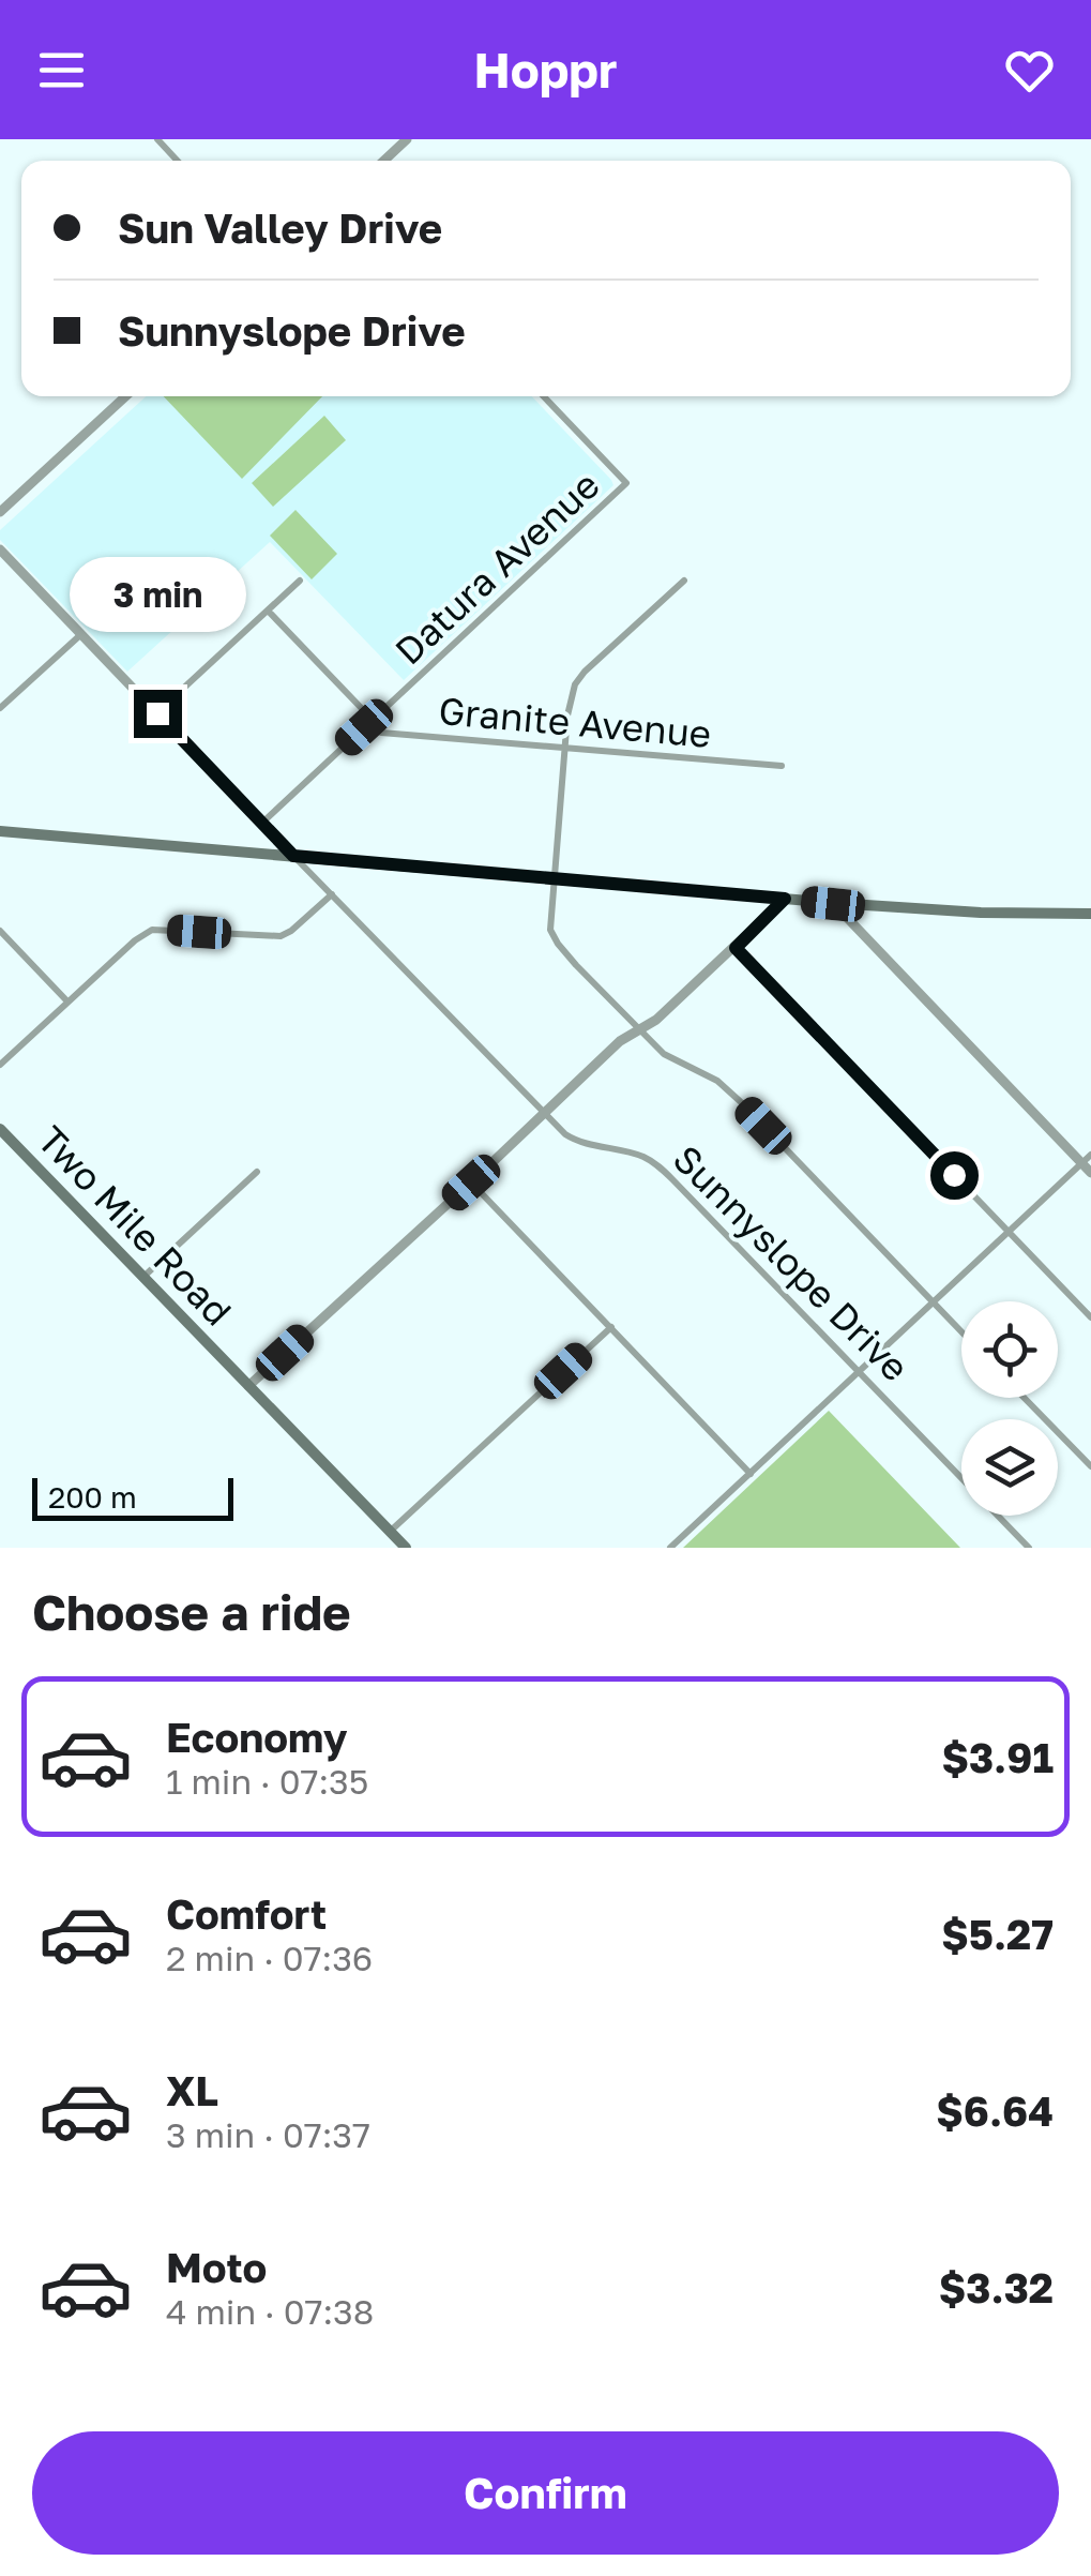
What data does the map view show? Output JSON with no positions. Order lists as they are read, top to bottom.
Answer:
{
  "streets": {
    "main road": ["Two Mile Road"],
    "street": ["Datura Avenue", "Granite Avenue", "Sunnyslope Drive"]
  },
  "crossings": [
    ["Datura Avenue", "Granite Avenue"],
    ["Datura Avenue", "Sunnyslope Drive"]
  ],
  "scale_bar": "200 m",
  "page": {
    "header": "Hoppr",
    "banner": ["Sun Valley Drive", "Sunnyslope Drive"],
    "bubble": "3 min",
    "scale": "200 m",
    "heading": "Choose a ride",
    "list": [
      {
        "name": "Economy",
        "note": "1 min · 07:35",
        "value": "$3.91"
      },
      {
        "name": "Comfort",
        "note": "2 min · 07:36",
        "value": "$5.27"
      },
      {
        "name": "XL",
        "note": "3 min · 07:37",
        "value": "$6.64"
      },
      {
        "name": "Moto",
        "note": "4 min · 07:38",
        "value": "$3.32"
      }
    ],
    "buttons": "Confirm"
  }
}
